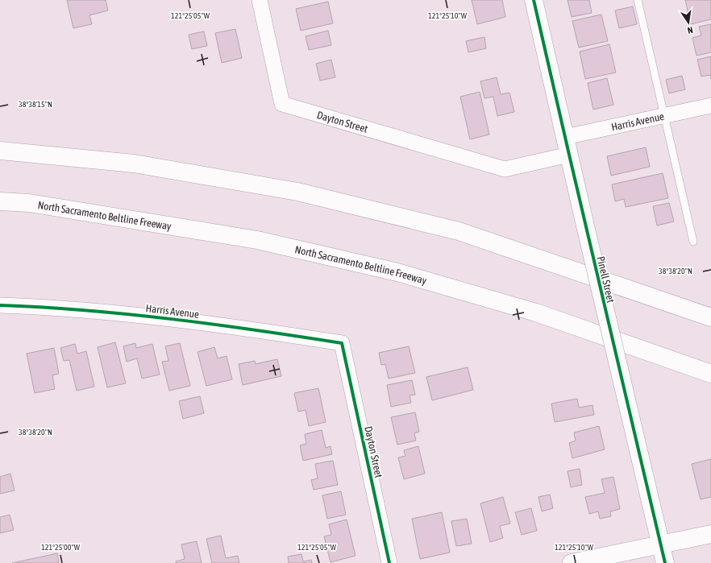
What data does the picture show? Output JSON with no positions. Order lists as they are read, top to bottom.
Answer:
{
  "streets": {
    "main road": ["North Sacramento Beltline Freeway", "Pinell Street"],
    "street": ["Dayton Street", "Harris Avenue"]
  },
  "crossings": [
    ["Dayton Street", "Harris Avenue"],
    ["Dayton Street", "Pinell Street"],
    ["Harris Avenue", "Pinell Street"]
  ],
  "north": "bottom",
  "coordinates": [
    "121°25'05\"W",
    "121°25'10\"W",
    "38°38'15\"N",
    "38°38'20\"N",
    "121°25'00\"W"
  ]
}
